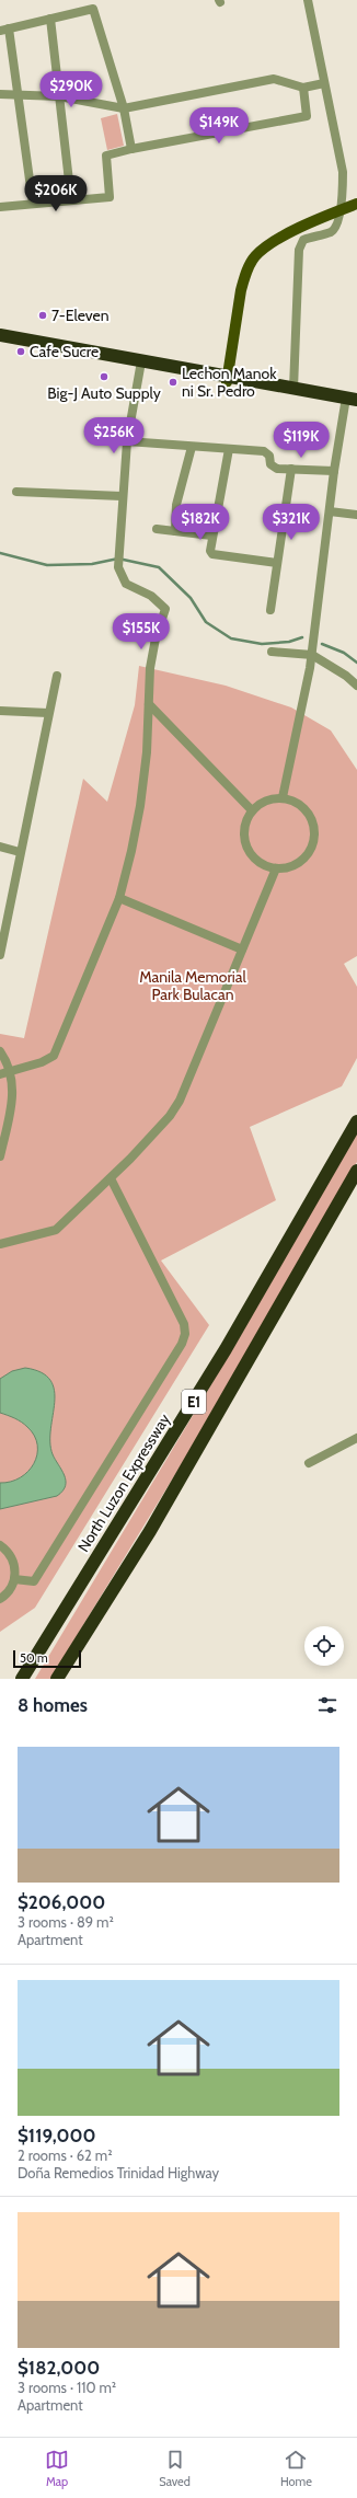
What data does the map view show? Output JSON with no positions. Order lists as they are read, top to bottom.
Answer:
{
  "streets": {
    "highway": ["E1", "North Luzon Expressway"]
  },
  "parks": ["Manila Memorial Park Bulacan"],
  "places": [
    "7-Eleven",
    "Cafe Sucre",
    "Big-J Auto Supply",
    "Lechon Manok ni Sr. Pedro"
  ],
  "scale_bar": "50 m",
  "page": {
    "price": [
      "$290K",
      "$149K",
      "$206K",
      "$256K",
      "$119K",
      "$182K",
      "$321K",
      "$155K"
    ],
    "scale": "50 m",
    "heading": "8 homes",
    "list": [
      {
        "name": "$206,000",
        "note": "3 rooms · 89 m² · Apartment"
      },
      {
        "name": "$119,000",
        "note": "2 rooms · 62 m² · Doña Remedios Trinidad Highway"
      },
      {
        "name": "$182,000",
        "note": "3 rooms · 110 m² · Apartment"
      }
    ],
    "tabs": ["Map", "Saved", "Home"]
  }
}
